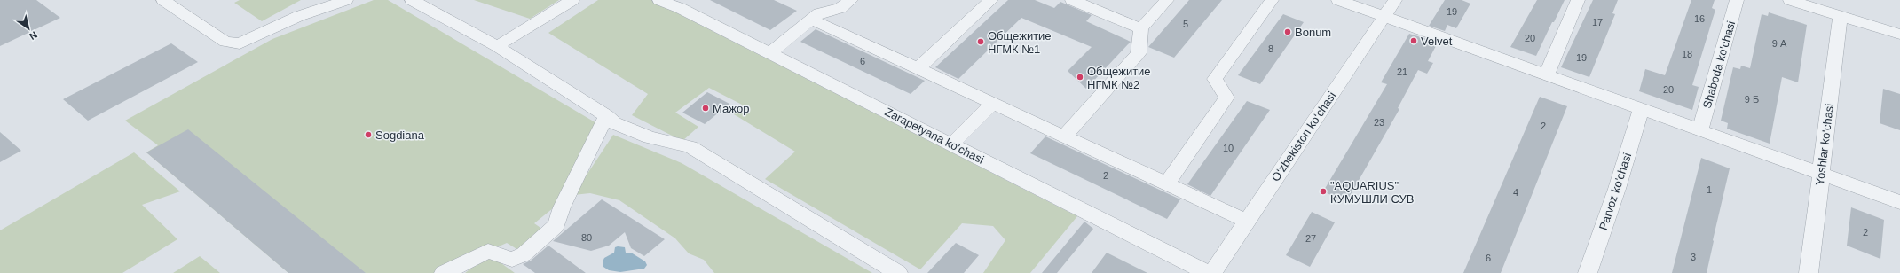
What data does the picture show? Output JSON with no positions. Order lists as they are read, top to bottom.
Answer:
{
  "streets": {
    "street": [
      "Shaboda ko'chasi",
      "Zarapetyana ko'chasi",
      "O‘zbekiston ko‘chasi",
      "Yoshlar ko'chasi",
      "Parvoz ko'chasi"
    ]
  },
  "places": [
    "Bonum",
    "Velvet",
    "Общежитие НГМК №1",
    "Общежитие НГМК №2",
    "Мажор",
    "Sogdiana",
    "\"AQUARIUS\" КУМУШЛИ СУВ"
  ],
  "house_numbers": [
    "19",
    "16",
    "17",
    "5",
    "20",
    "9 А",
    "8",
    "18",
    "19",
    "6",
    "21",
    "20",
    "9 Б",
    "23",
    "2",
    "10",
    "2",
    "1",
    "4",
    "2",
    "80",
    "27",
    "3",
    "6"
  ],
  "north": "bottom right"
}
